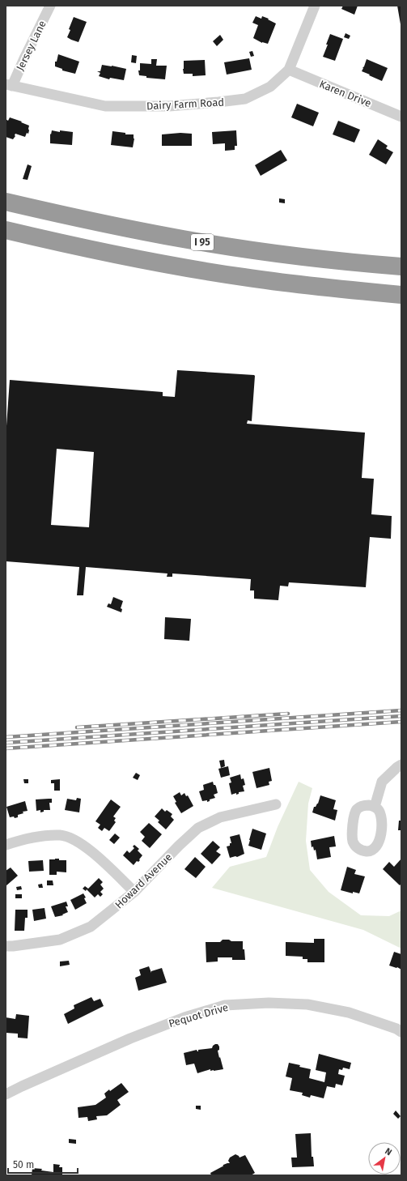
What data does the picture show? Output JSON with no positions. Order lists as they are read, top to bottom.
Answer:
{
  "streets": {
    "highway": ["I 95"],
    "street": [
      "Jersey Lane",
      "Karen Drive",
      "Dairy Farm Road",
      "Howard Avenue",
      "Pequot Drive"
    ]
  },
  "crossings": [
    ["Jersey Lane", "Dairy Farm Road"],
    ["Karen Drive", "Dairy Farm Road"]
  ],
  "scale_bar": "50 m",
  "north": "top right"
}
